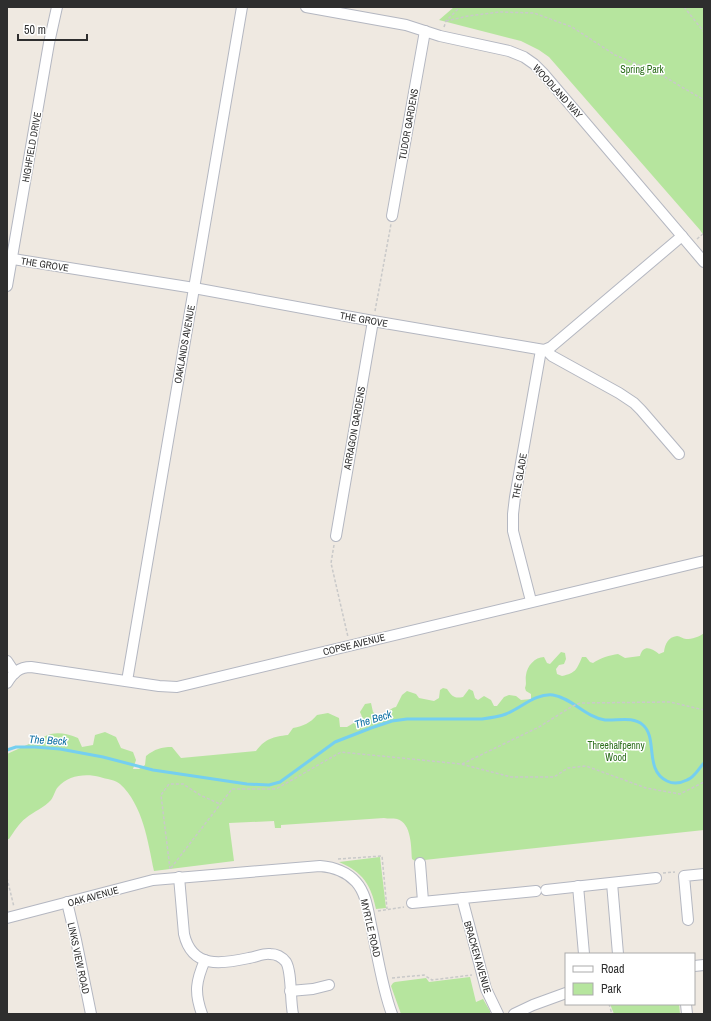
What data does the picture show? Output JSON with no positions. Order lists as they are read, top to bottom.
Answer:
{
  "streets": {
    "street": [
      "WOODLAND WAY",
      "TUDOR GARDENS",
      "HIGHFIELD DRIVE",
      "THE GROVE",
      "OAKLANDS AVENUE",
      "ARRAGON GARDENS",
      "THE GLADE",
      "COPSE AVENUE",
      "OAK AVENUE",
      "MYRTLE ROAD",
      "BRACKEN AVENUE",
      "LINKS VIEW ROAD"
    ]
  },
  "crossings": [
    ["WOODLAND WAY", "TUDOR GARDENS"],
    ["HIGHFIELD DRIVE", "THE GROVE"],
    ["THE GROVE", "OAKLANDS AVENUE"],
    ["THE GROVE", "ARRAGON GARDENS"],
    ["THE GROVE", "THE GLADE"],
    ["OAKLANDS AVENUE", "COPSE AVENUE"],
    ["THE GLADE", "COPSE AVENUE"],
    ["OAK AVENUE", "MYRTLE ROAD"],
    ["OAK AVENUE", "LINKS VIEW ROAD"]
  ],
  "water": ["The Beck"],
  "parks": ["Spring Park", "Threehalfpenny Wood"],
  "legend": ["Road", "Park"],
  "scale_bar": "50 m"
}
